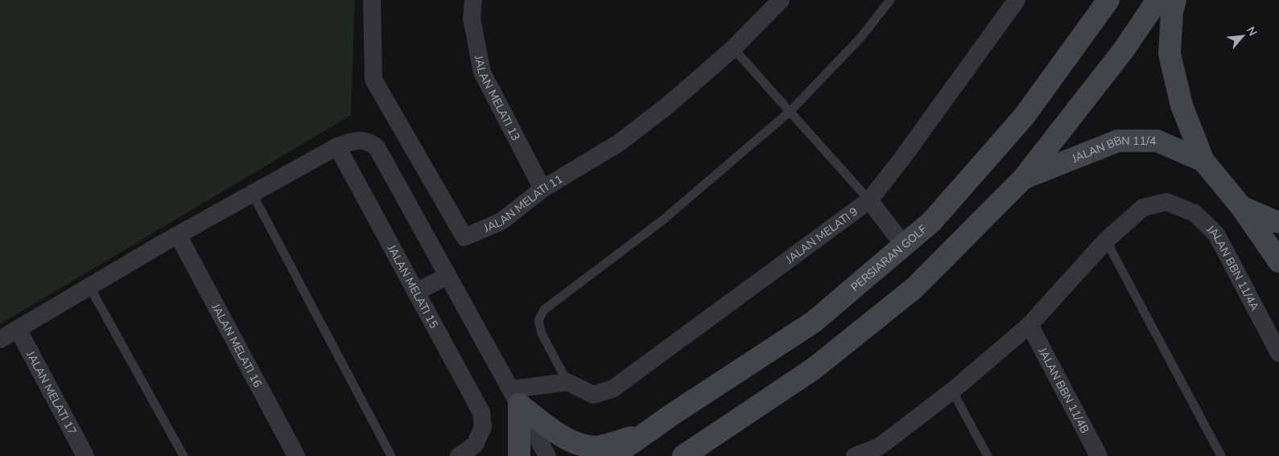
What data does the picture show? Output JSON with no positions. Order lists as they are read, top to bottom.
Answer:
{
  "streets": {
    "street": [
      "JALAN MELATI 13",
      "JALAN BBN 11/4",
      "JALAN MELATI 11",
      "JALAN MELATI 9",
      "PERSIARAN GOLF",
      "JALAN BBN 11/4A",
      "JALAN MELATI 15",
      "JALAN MELATI 16",
      "JALAN BBN 11/4B",
      "JALAN MELATI 17"
    ]
  },
  "crossings": [
    ["JALAN MELATI 13", "JALAN MELATI 11"]
  ],
  "north": "top right"
}
